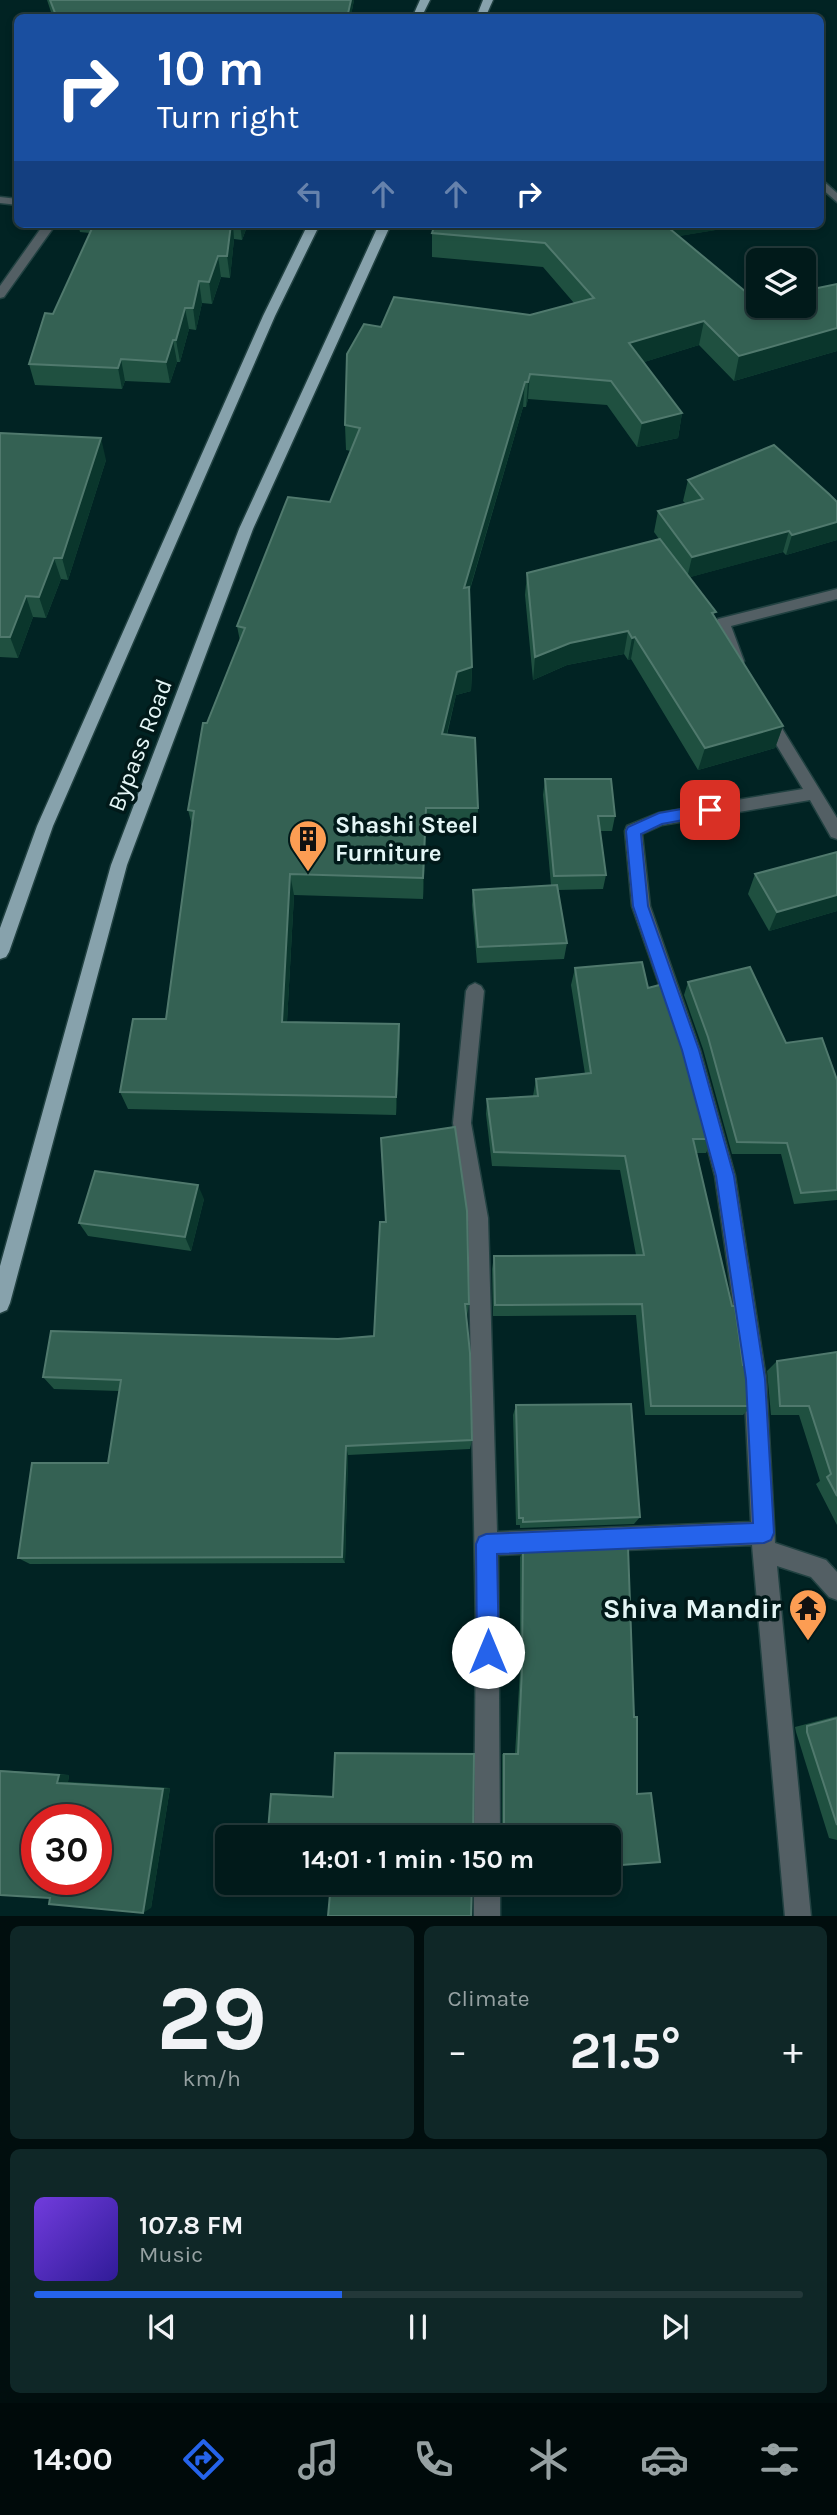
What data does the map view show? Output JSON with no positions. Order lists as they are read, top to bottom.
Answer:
{
  "streets": {
    "main road": ["Bypass Road"]
  },
  "places": {
    "building": ["Shashi Steel Furniture"],
    "temple": ["Shiva Mandir"]
  },
  "page": {
    "turn": ["10 m", "Turn right"],
    "limit": "30",
    "trip": "14:01 · 1 min · 150 m",
    "tile": [
      ["29", "km/h"],
      "Climate"
    ],
    "heat": ["−", "21.5°", "+"],
    "song": ["107.8 FM", "Music"],
    "tabs": "14:00"
  }
}
